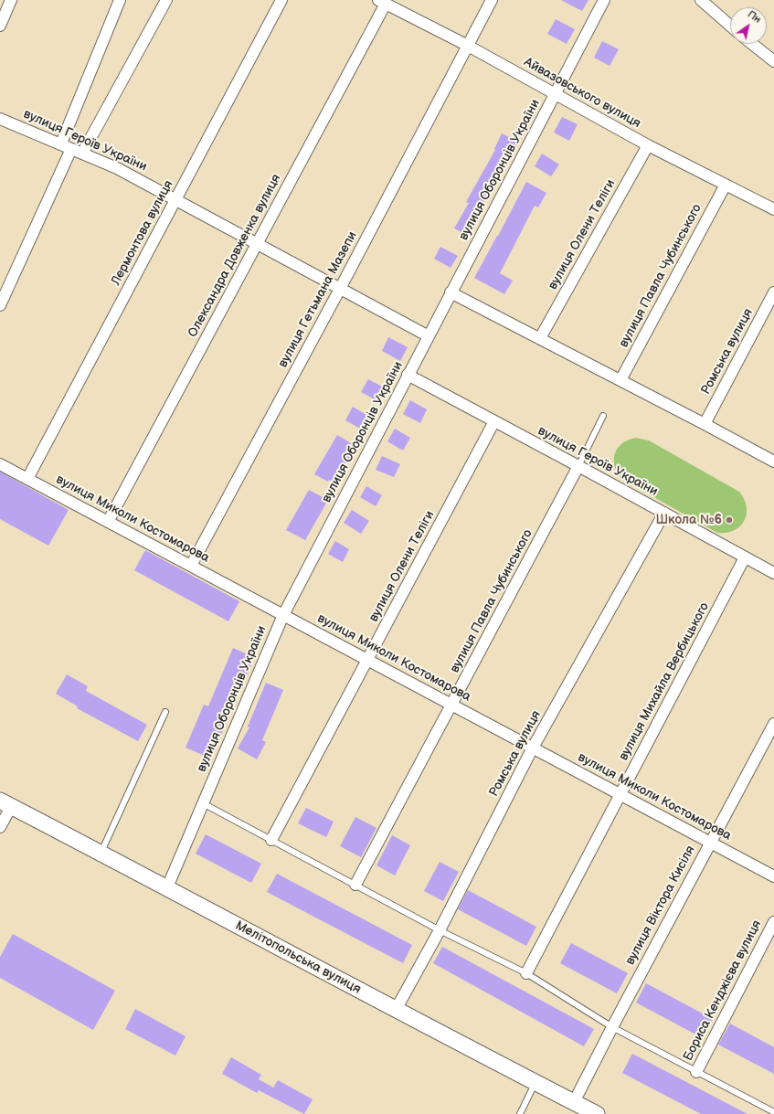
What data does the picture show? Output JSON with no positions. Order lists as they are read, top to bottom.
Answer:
{
  "streets": {
    "main road": ["Мелітопольська вулиця"],
    "street": [
      "Айвазовського вулиця",
      "вулиця Героїв України",
      "вулиця Оборонців України",
      "Лермонтова вулиця",
      "вулиця Олени Теліги",
      "Олександра Довженка вулиця",
      "вулиця Павла Чубинського",
      "вулиця Гетьмана Мазепи",
      "Ромська вулиця",
      "вулиця Миколи Костомарова",
      "вулиця Михайла Вербицького",
      "вулиця Віктора Кисіля",
      "Бориса Кенджієва вулиця"
    ]
  },
  "crossings": [
    ["Айвазовського вулиця", "вулиця Оборонців України"],
    ["Айвазовського вулиця", "вулиця Олени Теліги"],
    ["Айвазовського вулиця", "Олександра Довженка вулиця"],
    ["Айвазовського вулиця", "вулиця Павла Чубинського"],
    ["Айвазовського вулиця", "вулиця Гетьмана Мазепи"],
    ["вулиця Героїв України", "вулиця Оборонців України"],
    ["вулиця Героїв України", "Лермонтова вулиця"],
    ["вулиця Героїв України", "вулиця Олени Теліги"],
    ["вулиця Героїв України", "Олександра Довженка вулиця"],
    ["вулиця Героїв України", "вулиця Павла Чубинського"],
    ["вулиця Героїв України", "вулиця Гетьмана Мазепи"],
    ["вулиця Героїв України", "Ромська вулиця"],
    ["вулиця Героїв України", "вулиця Михайла Вербицького"],
    ["вулиця Оборонців України", "вулиця Миколи Костомарова"],
    ["вулиця Оборонців України", "Мелітопольська вулиця"],
    ["Лермонтова вулиця", "вулиця Миколи Костомарова"],
    ["вулиця Олени Теліги", "вулиця Миколи Костомарова"],
    ["Олександра Довженка вулиця", "вулиця Миколи Костомарова"],
    ["вулиця Павла Чубинського", "вулиця Миколи Костомарова"],
    ["вулиця Гетьмана Мазепи", "вулиця Миколи Костомарова"],
    ["Ромська вулиця", "вулиця Миколи Костомарова"],
    ["Ромська вулиця", "Мелітопольська вулиця"],
    ["вулиця Миколи Костомарова", "вулиця Михайла Вербицького"],
    ["вулиця Миколи Костомарова", "вулиця Віктора Кисіля"],
    ["вулиця Віктора Кисіля", "Мелітопольська вулиця"]
  ],
  "places": ["Школа №6"],
  "north": "top right"
}
